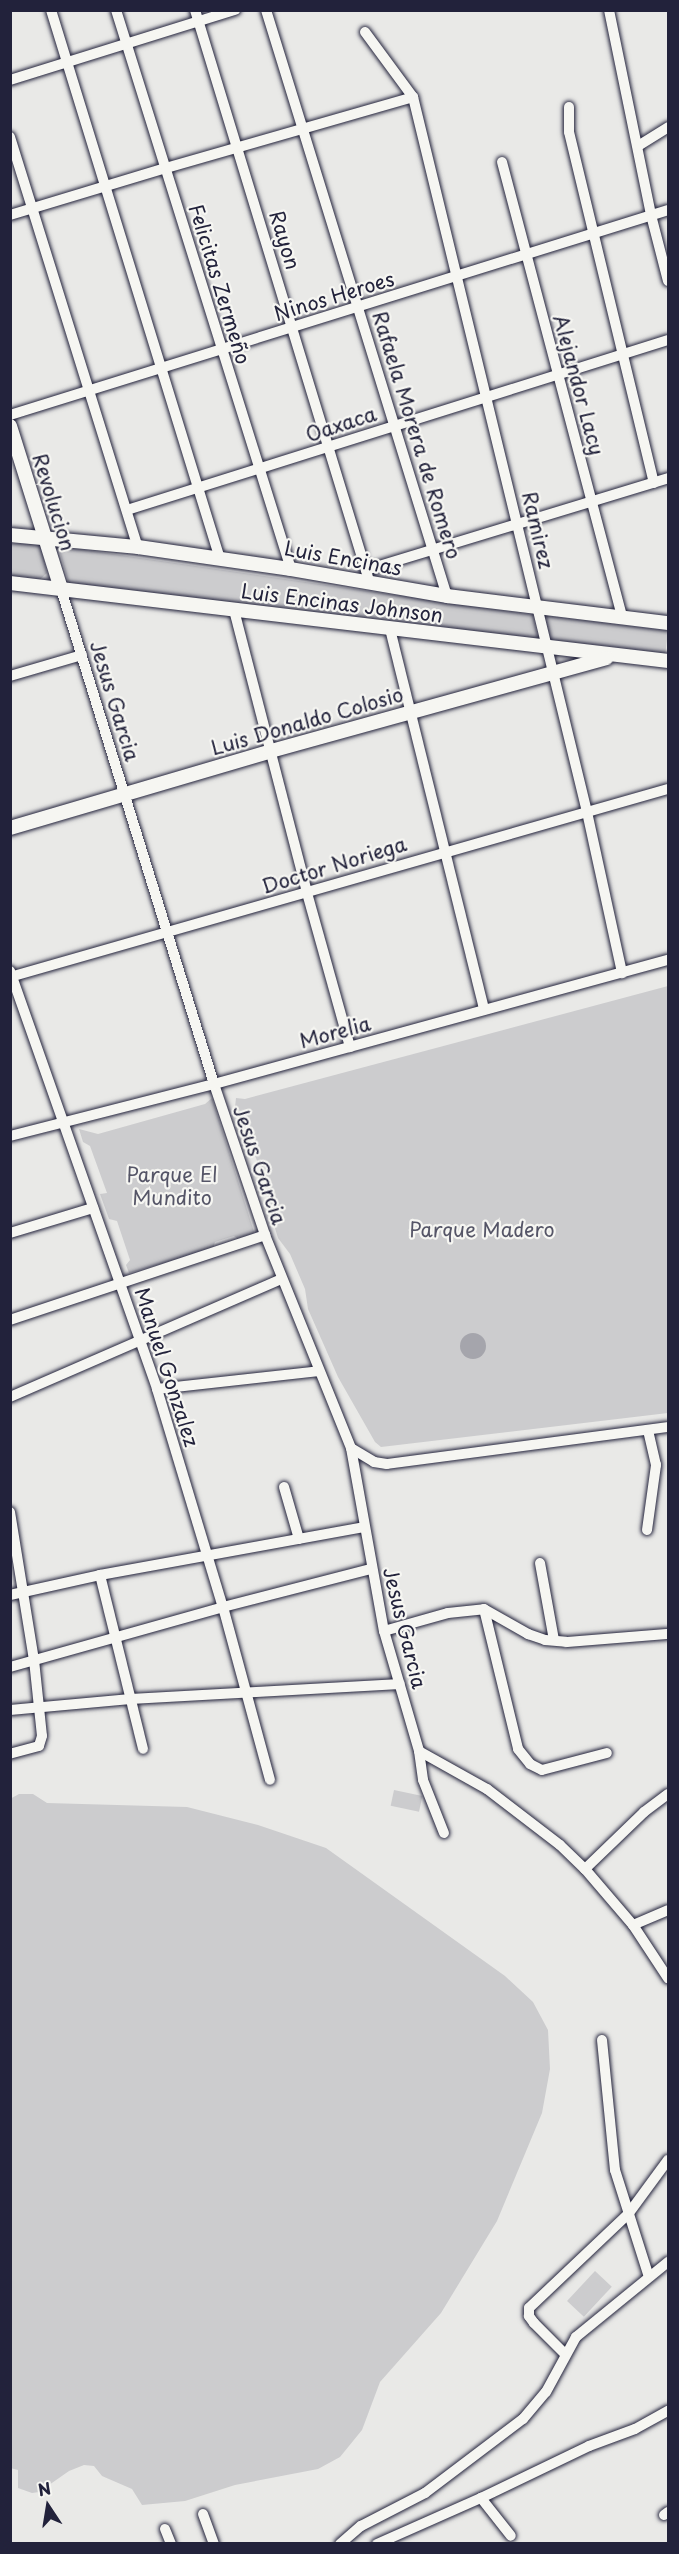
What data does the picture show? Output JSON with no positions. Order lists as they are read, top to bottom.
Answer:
{
  "streets": {
    "main road": [
      "Revolucion",
      "Luis Encinas",
      "Luis Encinas Johnson",
      "Luis Donaldo Colosio"
    ],
    "street": [
      "Rayon",
      "Felicitas Zermeño",
      "Ninos Heroes",
      "Alejandor Lacy",
      "Oaxaca",
      "Rafaela Morera de Romero",
      "Ramirez",
      "Jesus Garcia",
      "Doctor Noriega",
      "Morelia",
      "Manuel Gonzalez"
    ]
  },
  "crossings": [
    ["Rayon", "Ninos Heroes"],
    ["Rayon", "Oaxaca"],
    ["Rayon", "Luis Encinas"],
    ["Felicitas Zermeño", "Ninos Heroes"],
    ["Felicitas Zermeño", "Oaxaca"],
    ["Felicitas Zermeño", "Luis Encinas"],
    ["Ninos Heroes", "Alejandor Lacy"],
    ["Ninos Heroes", "Rafaela Morera de Romero"],
    ["Ninos Heroes", "Ramirez"],
    ["Alejandor Lacy", "Oaxaca"],
    ["Alejandor Lacy", "Luis Encinas"],
    ["Oaxaca", "Rafaela Morera de Romero"],
    ["Oaxaca", "Ramirez"],
    ["Rafaela Morera de Romero", "Luis Encinas"],
    ["Revolucion", "Luis Encinas"],
    ["Revolucion", "Luis Encinas Johnson"],
    ["Revolucion", "Jesus Garcia"],
    ["Ramirez", "Luis Encinas"],
    ["Ramirez", "Luis Encinas Johnson"],
    ["Ramirez", "Luis Donaldo Colosio"],
    ["Ramirez", "Doctor Noriega"],
    ["Ramirez", "Morelia"],
    ["Luis Encinas Johnson", "Jesus Garcia"],
    ["Luis Encinas Johnson", "Luis Donaldo Colosio"],
    ["Jesus Garcia", "Luis Donaldo Colosio"],
    ["Jesus Garcia", "Doctor Noriega"],
    ["Jesus Garcia", "Morelia"],
    ["Doctor Noriega", "Manuel Gonzalez"],
    ["Morelia", "Manuel Gonzalez"]
  ],
  "parks": ["Parque El Mundito", "Parque Madero"],
  "north": "top"
}
